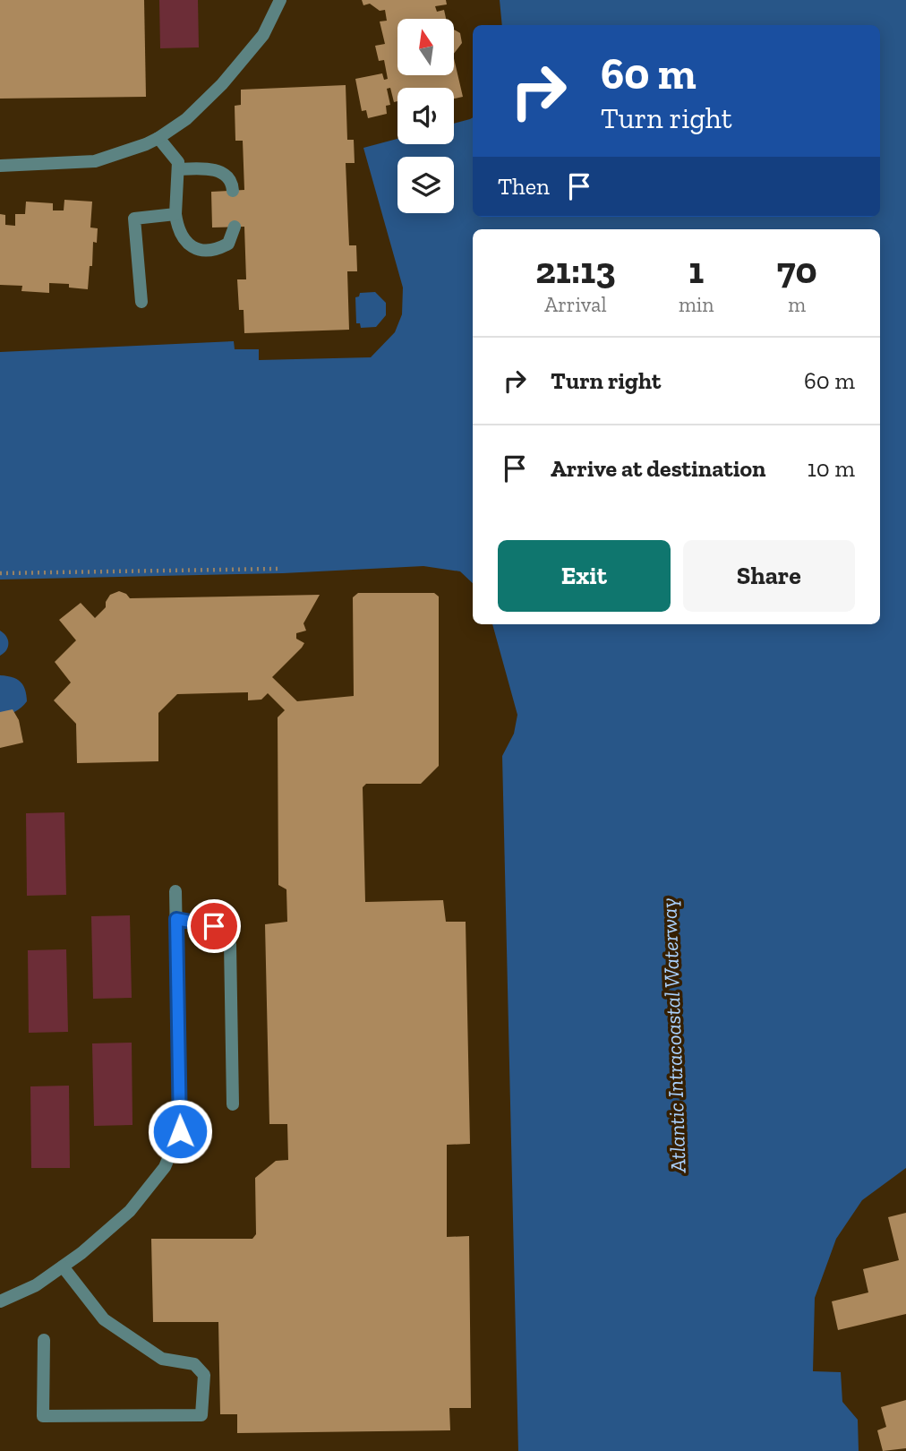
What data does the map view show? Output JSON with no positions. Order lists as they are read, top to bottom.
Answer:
{
  "water": ["Atlantic Intracoastal Waterway"],
  "north": "top",
  "page": {
    "turn": ["60 m", "Turn right"],
    "then": "Then",
    "eta": [
      "21:13",
      "Arrival",
      "1",
      "min",
      "70",
      "m"
    ],
    "list": [
      {
        "name": "Turn right",
        "value": "60 m"
      },
      {
        "name": "Arrive at destination",
        "value": "10 m"
      }
    ],
    "buttons": ["Exit", "Share"]
  }
}
